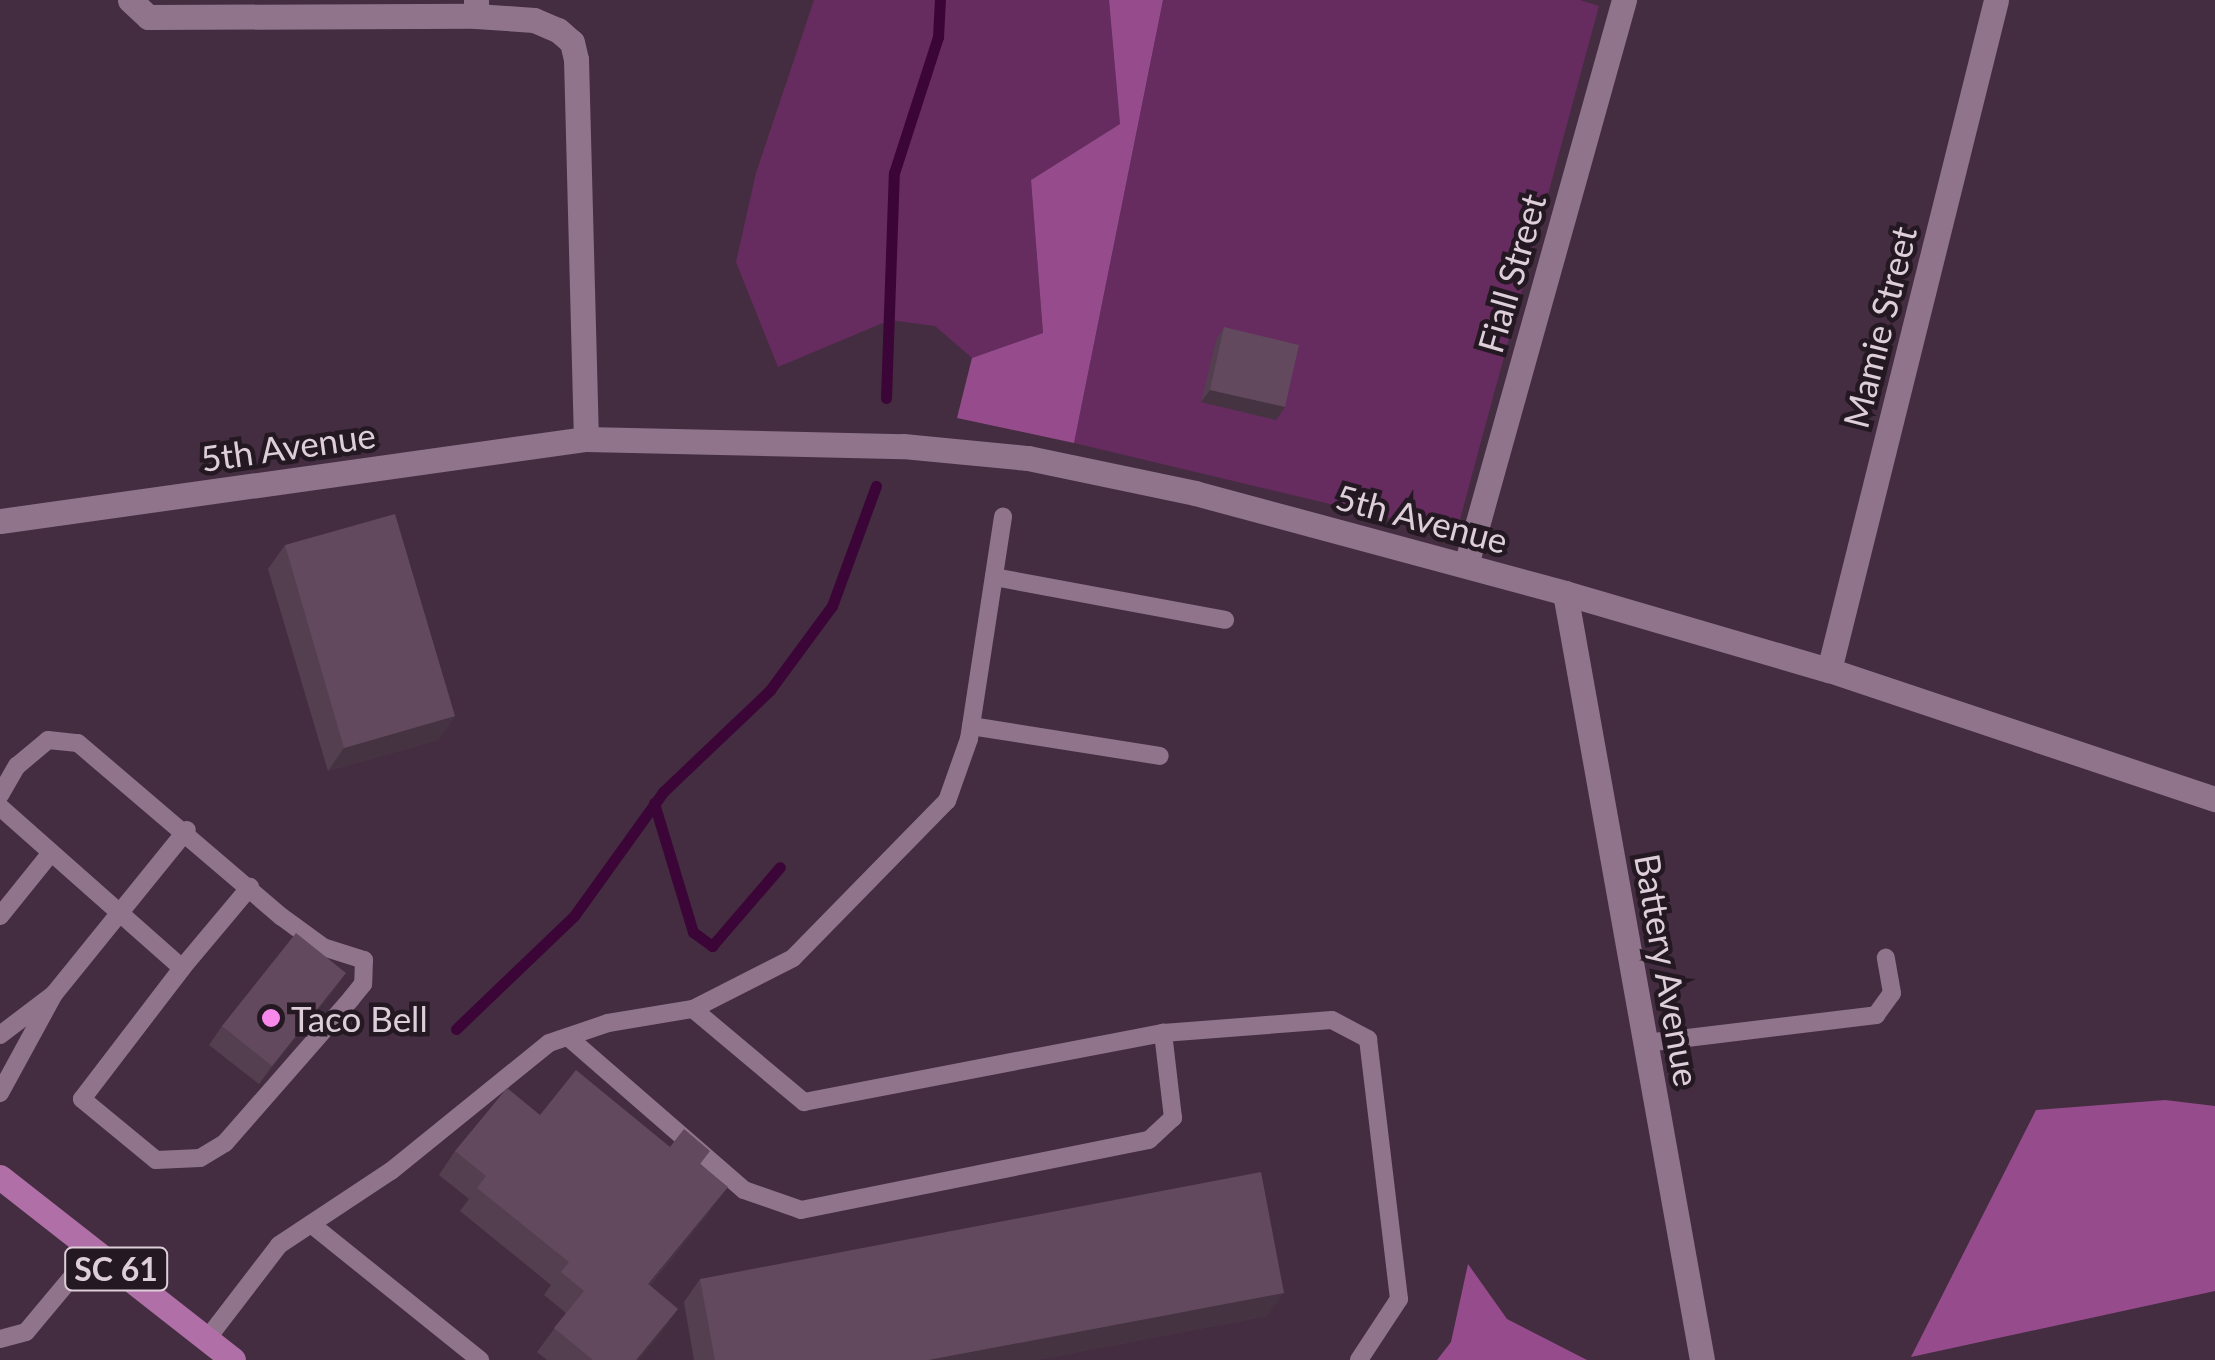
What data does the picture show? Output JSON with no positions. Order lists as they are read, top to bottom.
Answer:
{
  "streets": {
    "main road": ["SC 61"],
    "street": [
      "Fiall Street",
      "Mamie Street",
      "5th Avenue",
      "Battery Avenue"
    ]
  },
  "crossings": [
    ["Fiall Street", "5th Avenue"],
    ["Mamie Street", "5th Avenue"],
    ["5th Avenue", "Battery Avenue"]
  ],
  "places": ["Taco Bell"]
}
